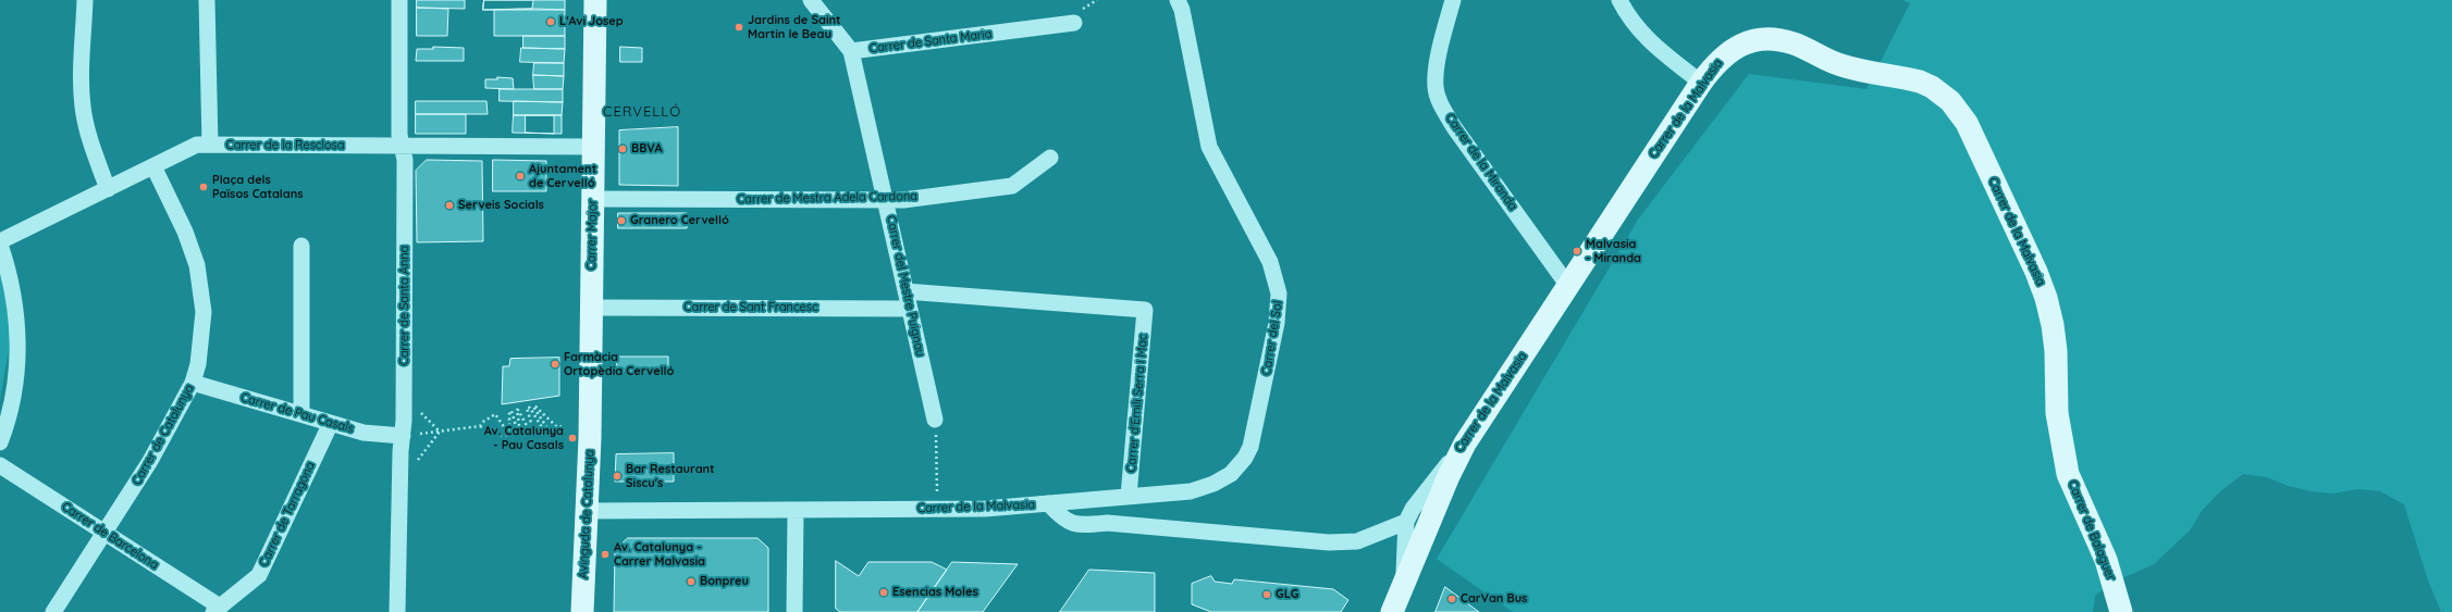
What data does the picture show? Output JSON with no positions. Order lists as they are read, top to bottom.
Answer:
{
  "streets": {
    "street": [
      "Carrer de Santa Maria",
      "Carrer de la Malvasia",
      "Carrer de la Resclosa",
      "Carrer de la Miranda",
      "Carrer de Mestra Adela Cardona",
      "Carrer Major",
      "Carrer del Mestre Puignau",
      "Carrer de Santa Anna",
      "Carrer de Sant Francesc",
      "Carrer del Sol",
      "Carrer d'Emili Serra i Mac",
      "Carrer de Pau Casals",
      "Carrer de Catalunya",
      "Carrer de Tarragona",
      "Avinguda de Catalunya",
      "Carrer de Balaguer",
      "Carrer de Barcelona"
    ]
  },
  "crossings": [
    ["Carrer de Santa Maria", "Carrer del Mestre Puignau"],
    ["Carrer de la Malvasia", "Carrer de la Miranda"],
    ["Carrer de la Malvasia", "Carrer del Sol"],
    ["Carrer de la Malvasia", "Avinguda de Catalunya"],
    ["Carrer de la Malvasia", "Carrer de Balaguer"],
    ["Carrer de la Resclosa", "Carrer Major"],
    ["Carrer de la Resclosa", "Carrer de Santa Anna"],
    ["Carrer de la Resclosa", "Carrer de Catalunya"],
    ["Carrer de Mestra Adela Cardona", "Carrer Major"],
    ["Carrer de Mestra Adela Cardona", "Carrer del Mestre Puignau"],
    ["Carrer Major", "Carrer de Sant Francesc"],
    ["Carrer Major", "Avinguda de Catalunya"],
    ["Carrer del Mestre Puignau", "Carrer de Sant Francesc"],
    ["Carrer del Mestre Puignau", "Carrer d'Emili Serra i Mac"],
    ["Carrer de Santa Anna", "Carrer de Pau Casals"],
    ["Carrer del Sol", "Carrer d'Emili Serra i Mac"],
    ["Carrer de Pau Casals", "Carrer de Catalunya"],
    ["Carrer de Pau Casals", "Carrer de Tarragona"],
    ["Carrer de Catalunya", "Carrer de Barcelona"],
    ["Carrer de Tarragona", "Carrer de Barcelona"]
  ],
  "districts": ["CERVELLÓ"],
  "places": [
    "L'Avi Josep",
    "Jardins de Saint Martin le Beau",
    "BBVA",
    "Ajuntament de Cervelló",
    "Plaça dels Països Catalans",
    "Serveis Socials",
    "Granero Cervelló",
    "Malvasia - Miranda",
    "Farmàcia Ortopèdia Cervelló",
    "Av. Catalunya - Pau Casals",
    "Bar Restaurant Siscu's",
    "Av. Catalunya - Carrer Malvasia",
    "Bonpreu",
    "Esencias Moles",
    "GLG",
    "CarVan Bus"
  ]
}
